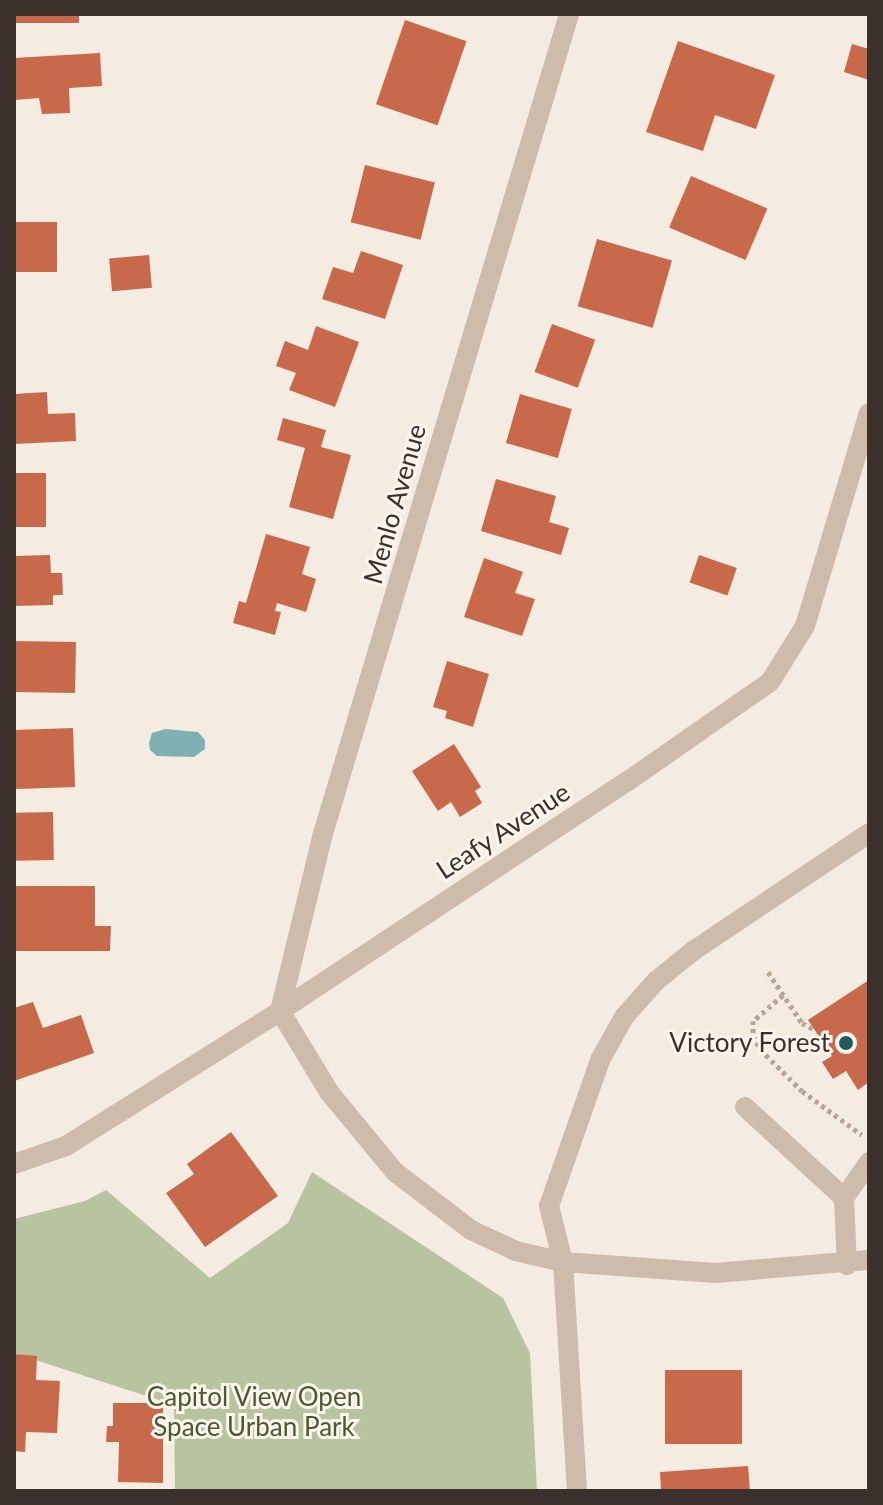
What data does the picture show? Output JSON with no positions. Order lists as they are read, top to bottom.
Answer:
{
  "streets": {
    "street": ["Menlo Avenue", "Leafy Avenue"]
  },
  "crossings": [
    ["Menlo Avenue", "Leafy Avenue"]
  ],
  "parks": ["Capitol View Open Space Urban Park"],
  "places": ["Victory Forest"]
}
